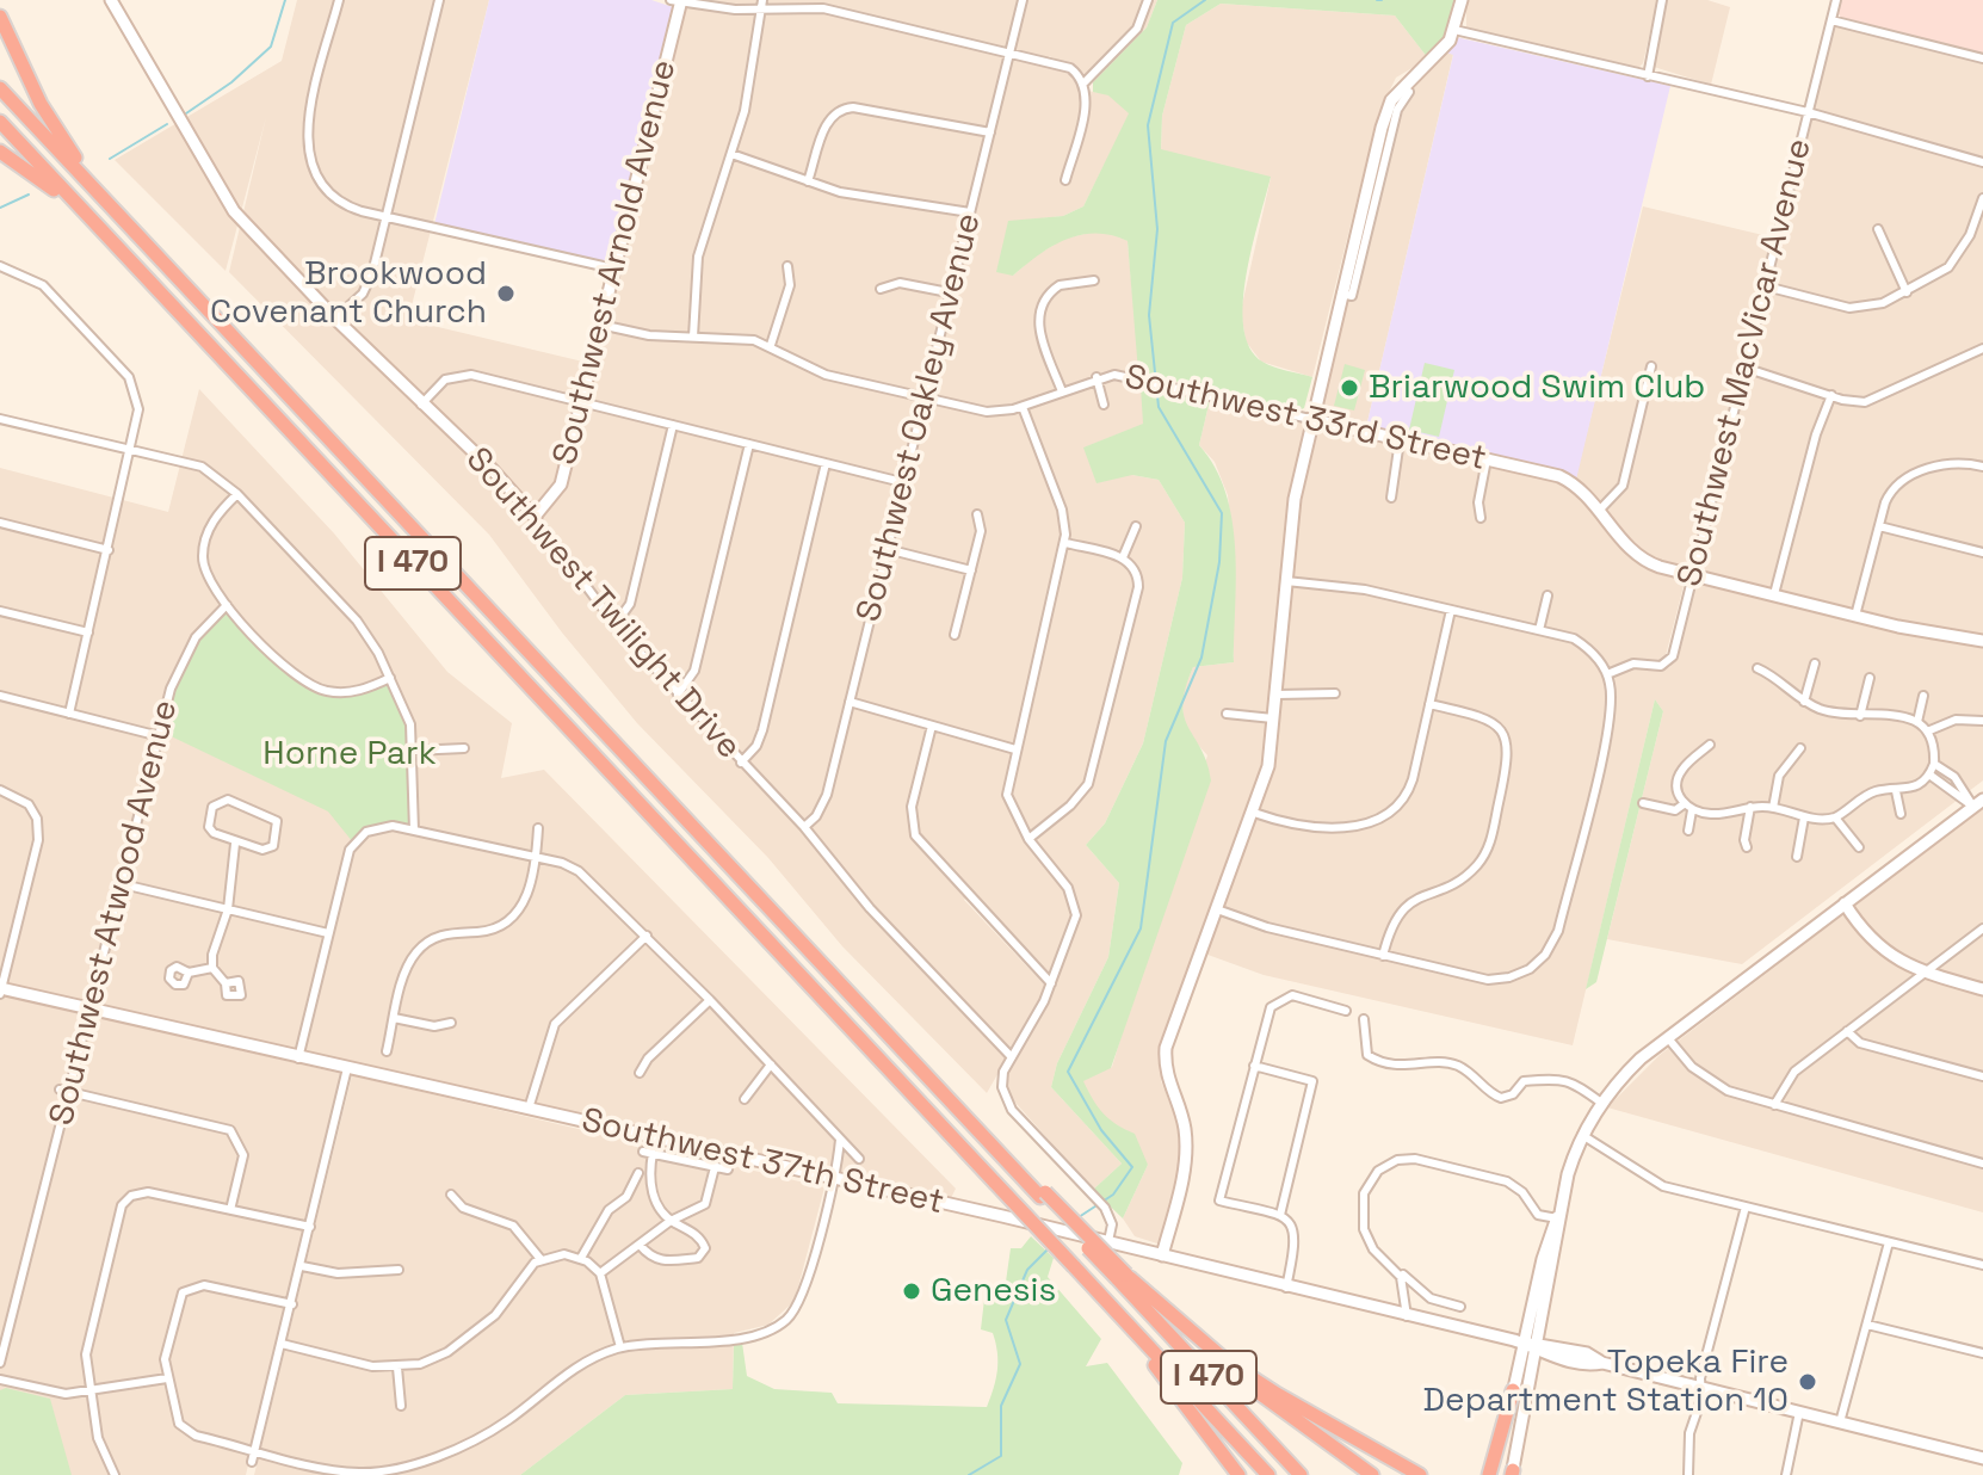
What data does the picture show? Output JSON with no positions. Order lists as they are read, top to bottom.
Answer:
{
  "streets": {
    "highway": ["I 470"],
    "street": [
      "Southwest Arnold Avenue",
      "Southwest MacVicar Avenue",
      "Southwest Oakley Avenue",
      "Southwest 33rd Street",
      "Southwest Twilight Drive",
      "Southwest Atwood Avenue",
      "Southwest 37th Street"
    ]
  },
  "crossings": [
    ["Southwest Arnold Avenue", "Southwest 33rd Street"],
    ["Southwest Arnold Avenue", "Southwest Twilight Drive"],
    ["Southwest MacVicar Avenue", "Southwest 33rd Street"],
    ["Southwest Oakley Avenue", "Southwest 33rd Street"],
    ["Southwest Oakley Avenue", "Southwest Twilight Drive"],
    ["Southwest Atwood Avenue", "Southwest 37th Street"]
  ],
  "parks": ["Horne Park"],
  "places": [
    "Brookwood Covenant Church",
    "Briarwood Swim Club",
    "Genesis",
    "Topeka Fire Department Station 10"
  ]
}
